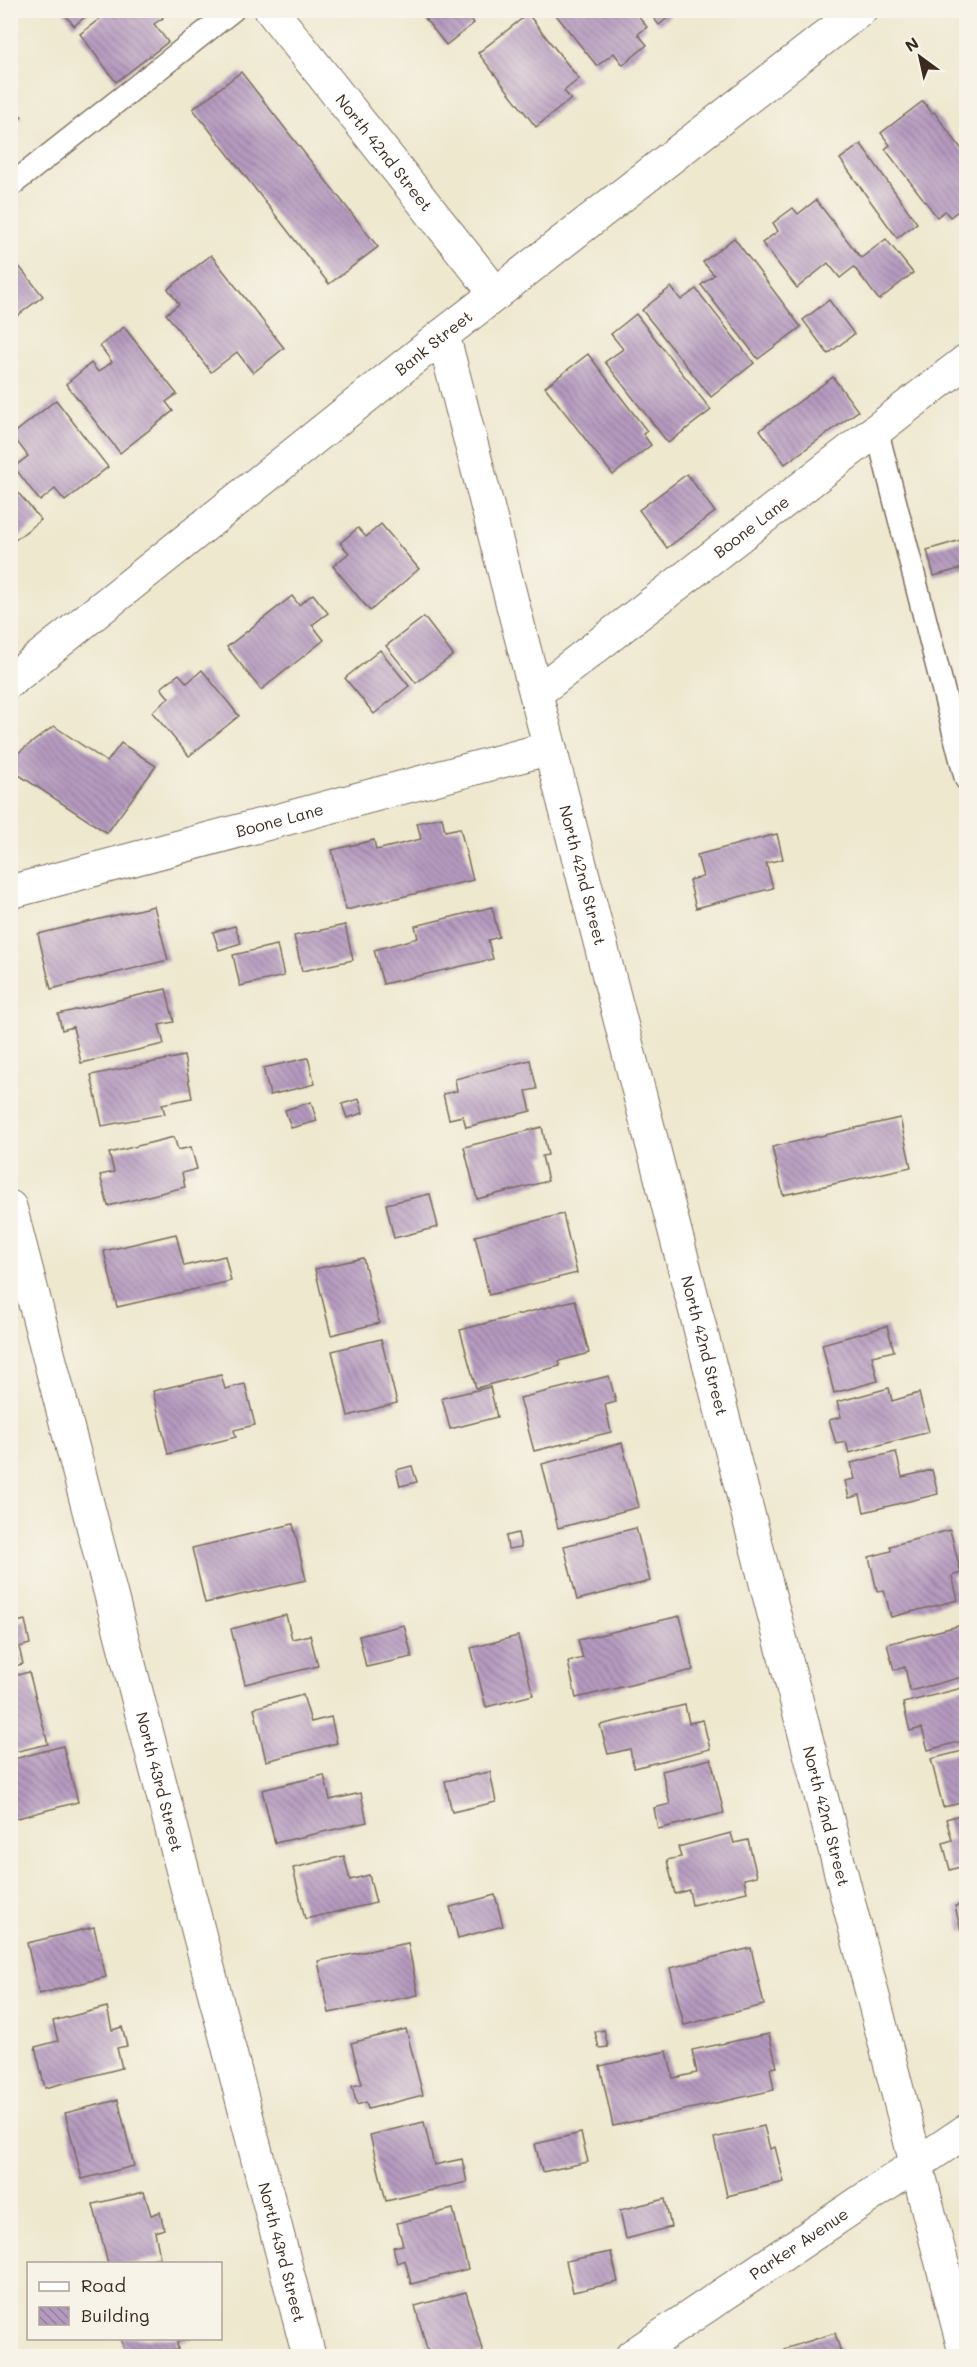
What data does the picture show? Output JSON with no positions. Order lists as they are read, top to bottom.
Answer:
{
  "streets": {
    "street": [
      "North 42nd Street",
      "Bank Street",
      "Boone Lane",
      "North 43rd Street",
      "Parker Avenue"
    ]
  },
  "crossings": [
    ["North 42nd Street", "Bank Street"],
    ["North 42nd Street", "Boone Lane"],
    ["North 42nd Street", "Parker Avenue"]
  ],
  "legend": ["Road", "Building"],
  "north": "top left"
}
